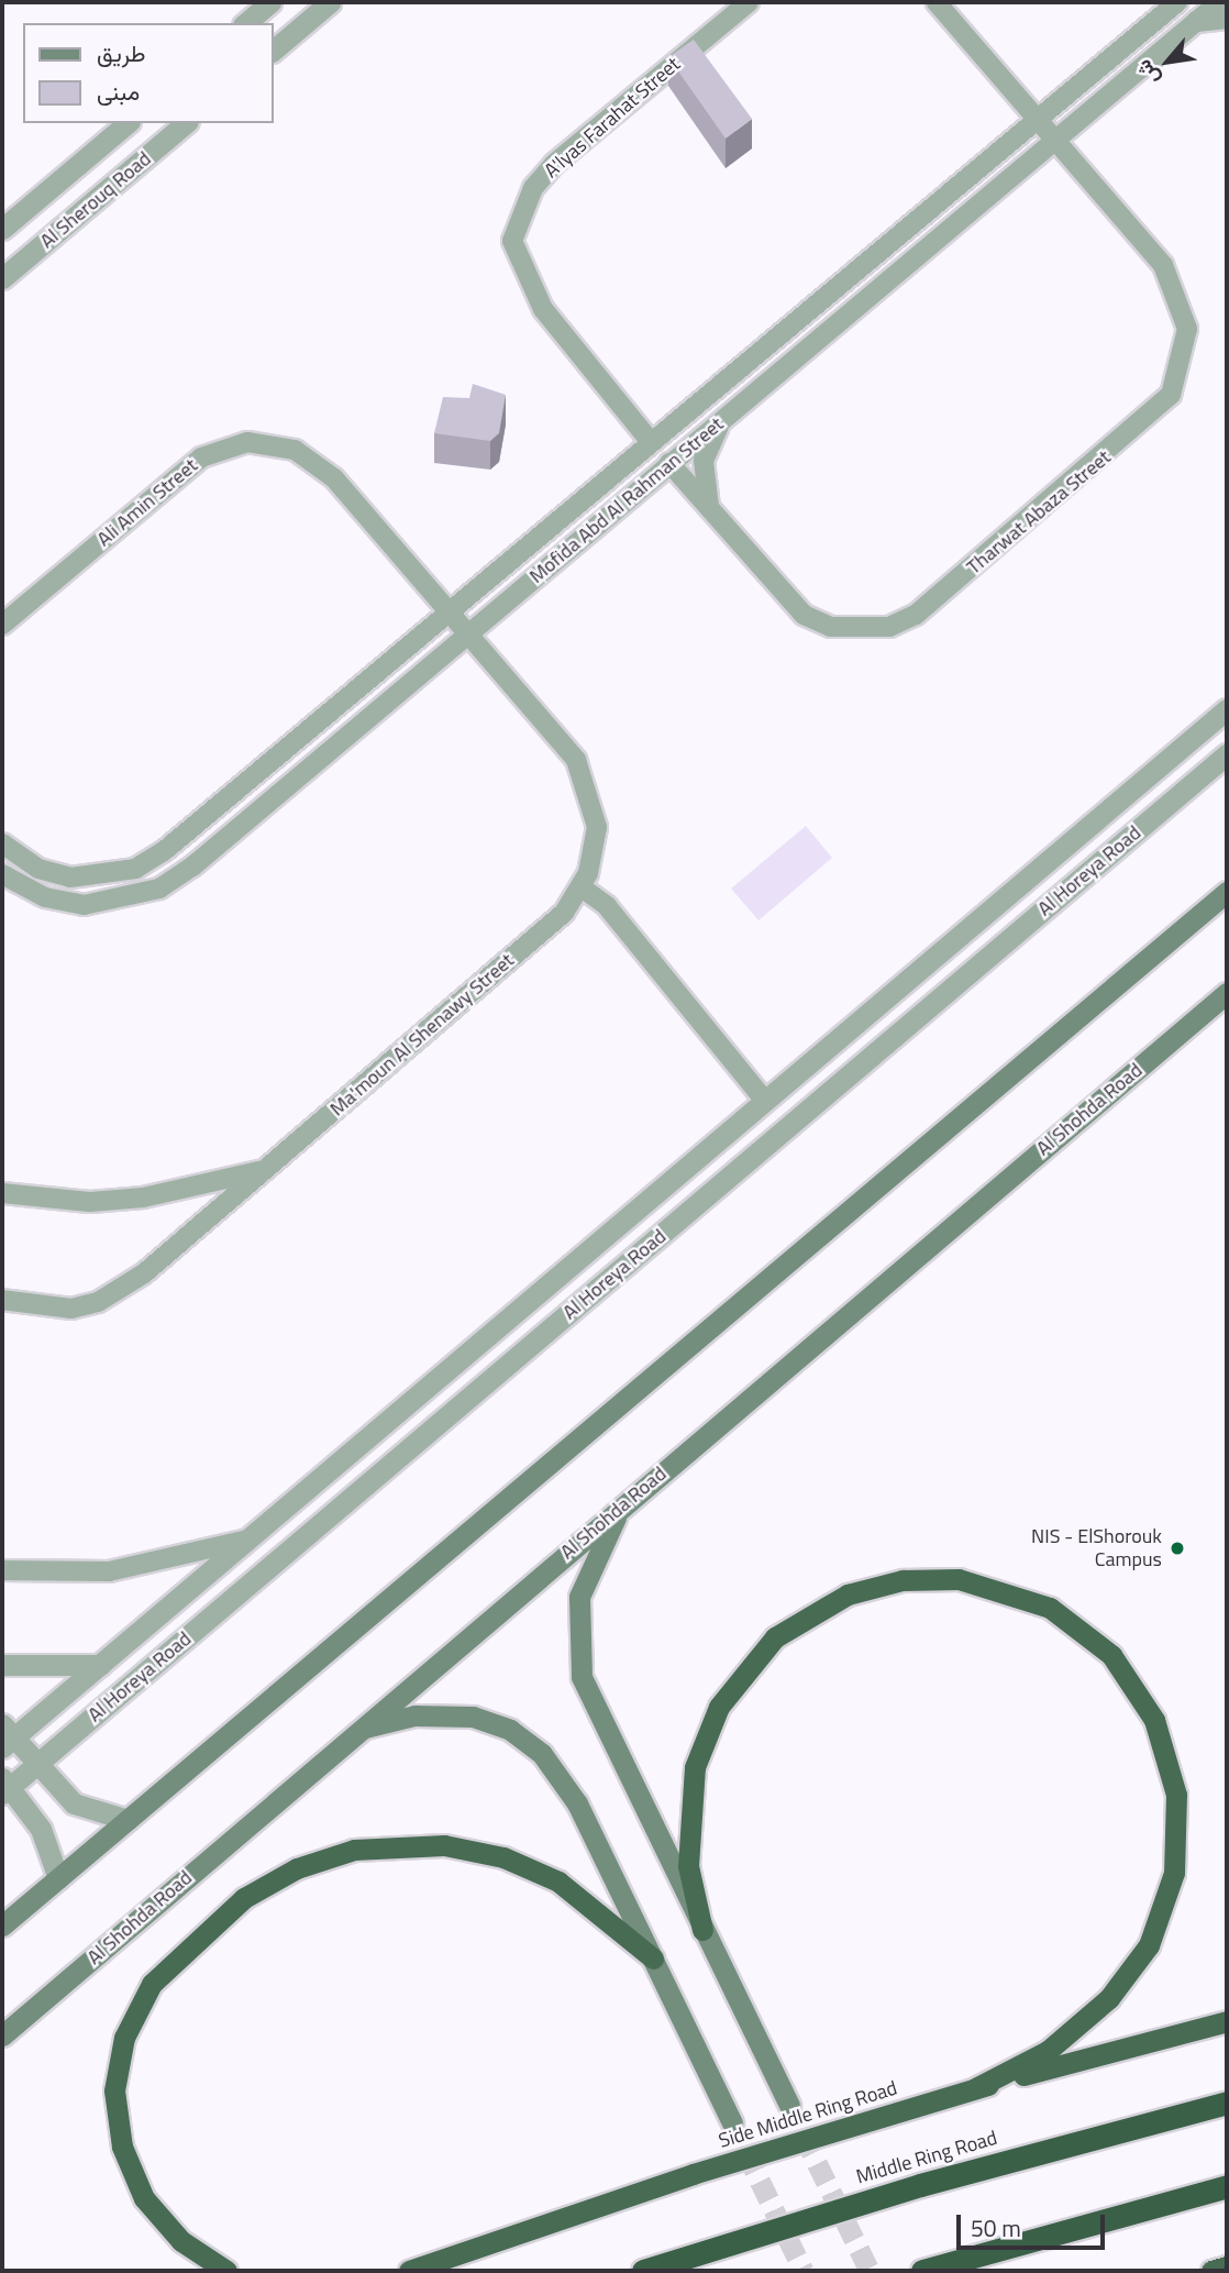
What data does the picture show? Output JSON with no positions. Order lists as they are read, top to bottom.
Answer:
{
  "streets": {
    "highway": ["Side Middle Ring Road", "Middle Ring Road"],
    "main road": ["Al Shohda Road"],
    "street": [
      "A'lyas Farahat Street",
      "Al Sherouq Road",
      "Mofida Abd Al Rahman Street",
      "Ali Amin Street",
      "Tharwat Abaza Street",
      "Al Horeya Road",
      "Ma'moun Al Shenawy Street"
    ]
  },
  "crossings": [
    ["A'lyas Farahat Street", "Mofida Abd Al Rahman Street"],
    ["Mofida Abd Al Rahman Street", "Ali Amin Street"],
    ["Mofida Abd Al Rahman Street", "Tharwat Abaza Street"],
    ["Mofida Abd Al Rahman Street", "Ma'moun Al Shenawy Street"],
    ["Ali Amin Street", "Ma'moun Al Shenawy Street"]
  ],
  "places": ["NIS - ElShorouk Campus"],
  "legend": ["طريق", "مبنى"],
  "scale_bar": "50 m",
  "north": "bottom left"
}
